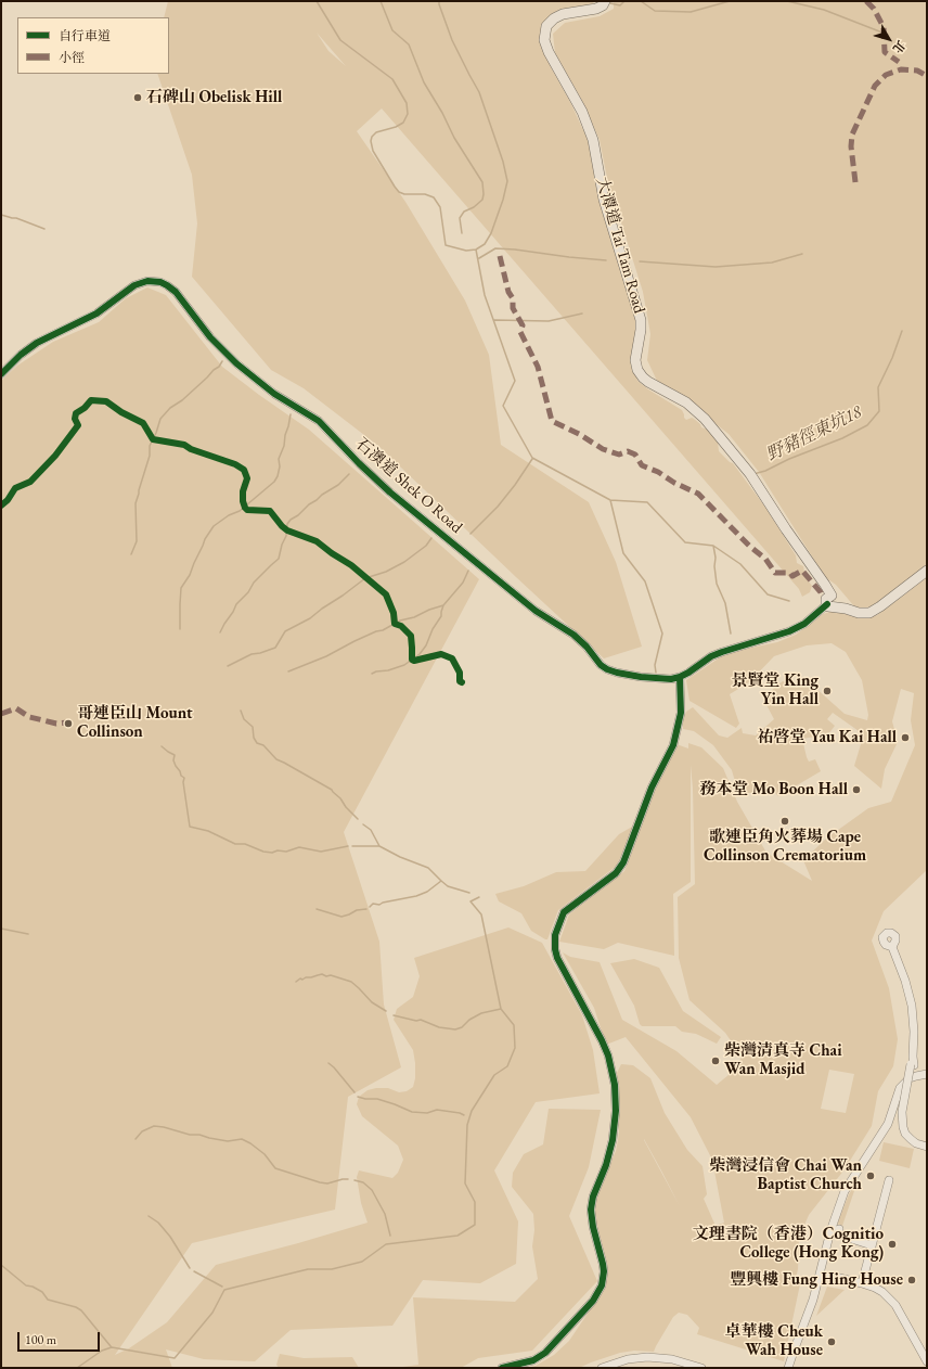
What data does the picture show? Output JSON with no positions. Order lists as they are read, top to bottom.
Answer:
{
  "streets": {
    "main road": ["大潭道 Tai Tam Road"],
    "street": ["石澳道 Shek O Road"]
  },
  "crossings": [
    ["大潭道 Tai Tam Road", "石澳道 Shek O Road"]
  ],
  "water": ["野豬徑東坑18"],
  "places": [
    "石碑山 Obelisk Hill",
    "景賢堂 King Yin Hall",
    "哥連臣山 Mount Collinson",
    "祐啓堂 Yau Kai Hall",
    "務本堂 Mo Boon Hall",
    "歌連臣角火葬場 Cape Collinson Crematorium",
    "柴灣清真寺 Chai Wan Masjid",
    "柴灣浸信會 Chai Wan Baptist Church",
    "文理書院（香港）Cognitio College (Hong Kong)",
    "豐興樓 Fung Hing House",
    "卓華樓 Cheuk Wah House"
  ],
  "legend": ["自行車道", "小徑"],
  "scale_bar": "100 m",
  "north": "bottom right"
}
